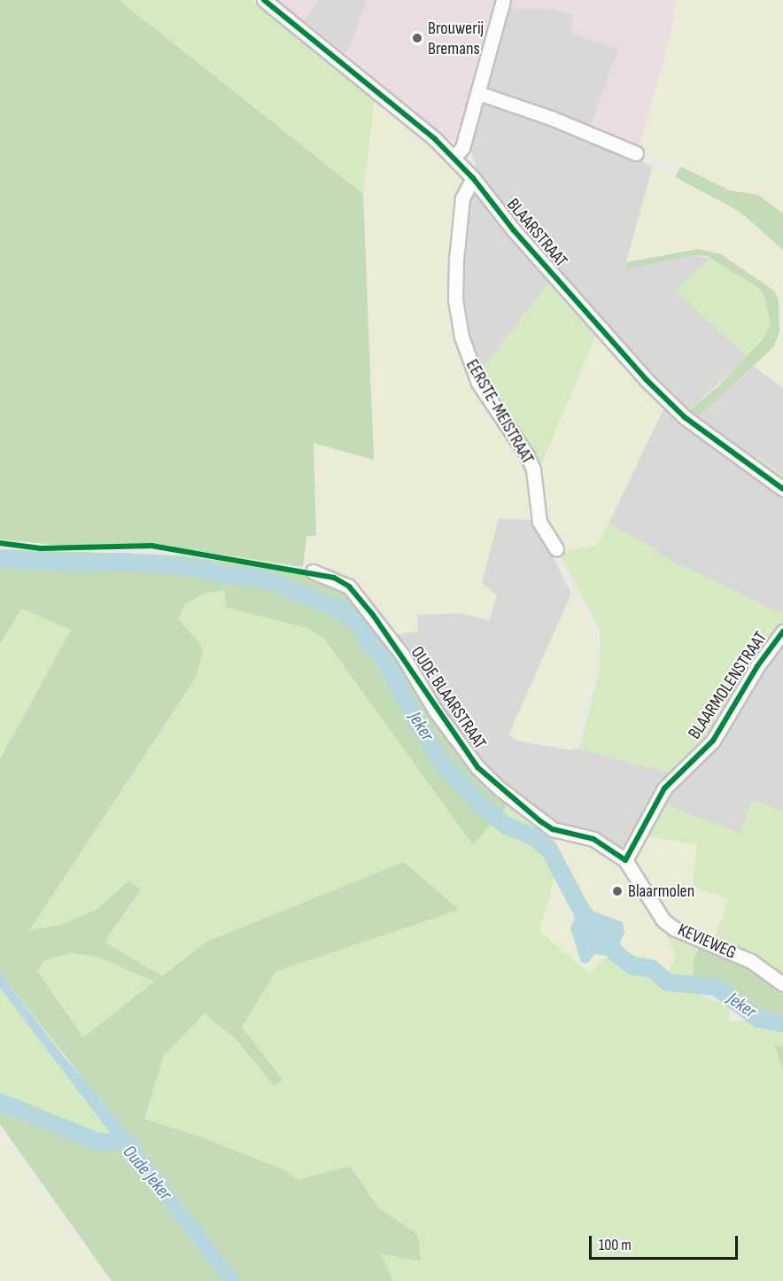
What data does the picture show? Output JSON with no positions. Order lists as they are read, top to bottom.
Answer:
{
  "streets": {
    "street": [
      "BLAARSTRAAT",
      "EERSTE-MEISTRAAT",
      "BLAARMOLENSTRAAT",
      "OUDE BLAARSTRAAT",
      "KEVIEWEG"
    ]
  },
  "crossings": [
    ["BLAARSTRAAT", "EERSTE-MEISTRAAT"],
    ["BLAARMOLENSTRAAT", "OUDE BLAARSTRAAT"],
    ["BLAARMOLENSTRAAT", "KEVIEWEG"],
    ["OUDE BLAARSTRAAT", "KEVIEWEG"]
  ],
  "water": ["Jeker", "Oude Jeker"],
  "places": ["Brouwerij Bremans", "Blaarmolen"],
  "scale_bar": "100 m"
}
